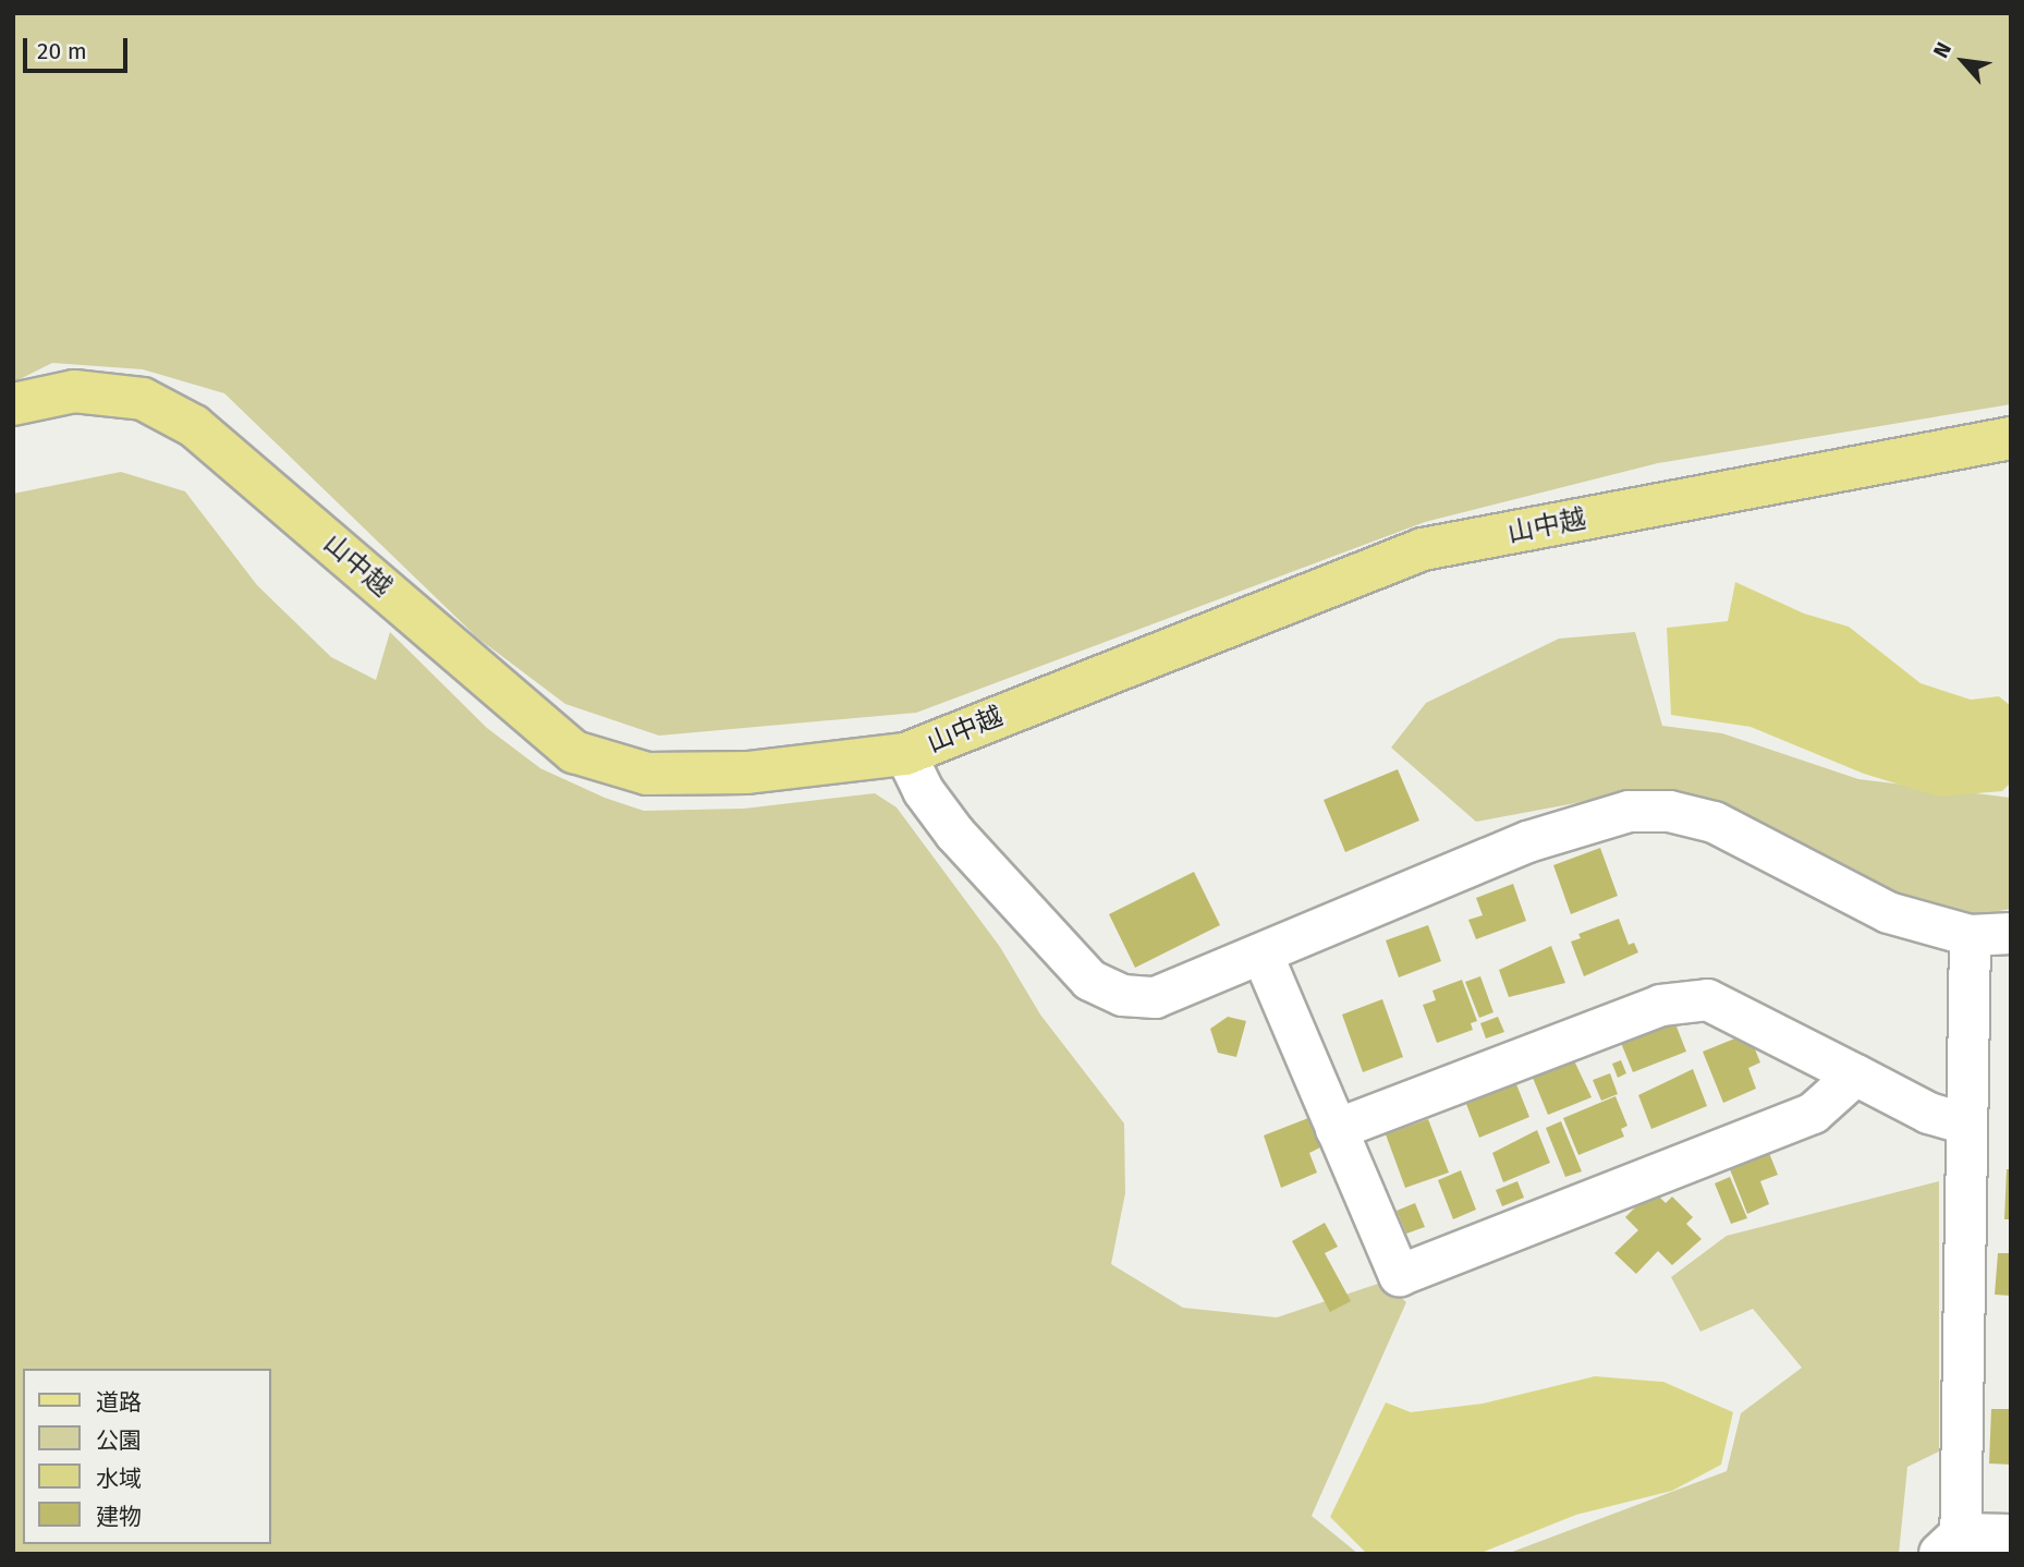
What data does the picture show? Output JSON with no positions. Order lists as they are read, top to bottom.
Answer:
{
  "streets": {
    "main road": ["山中越"]
  },
  "legend": [
    "道路",
    "公園",
    "水域",
    "建物"
  ],
  "scale_bar": "20 m",
  "north": "top left"
}
